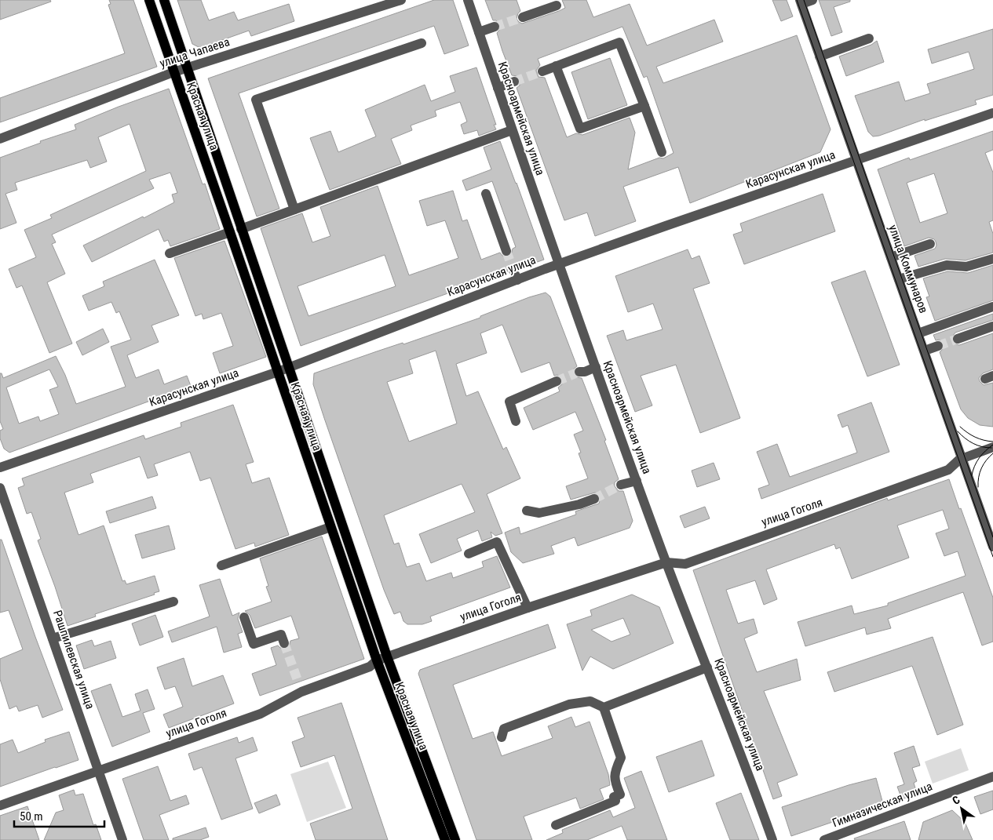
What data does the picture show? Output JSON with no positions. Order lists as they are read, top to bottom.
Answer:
{
  "streets": {
    "main road": ["Красная улица"],
    "street": [
      "улица Чапаева",
      "Красноармейская улица",
      "Карасунская улица",
      "улица Коммунаров",
      "улица Гоголя",
      "Рашпилевская улица",
      "Гимназическая улица"
    ]
  },
  "crossings": [
    ["улица Чапаева", "Красная улица"],
    ["Красная улица", "Карасунская улица"],
    ["Красная улица", "улица Гоголя"],
    ["Красноармейская улица", "Карасунская улица"],
    ["Красноармейская улица", "улица Гоголя"],
    ["Карасунская улица", "улица Коммунаров"],
    ["улица Коммунаров", "улица Гоголя"],
    ["улица Гоголя", "Рашпилевская улица"]
  ],
  "scale_bar": "50 m",
  "north": "top left"
}
